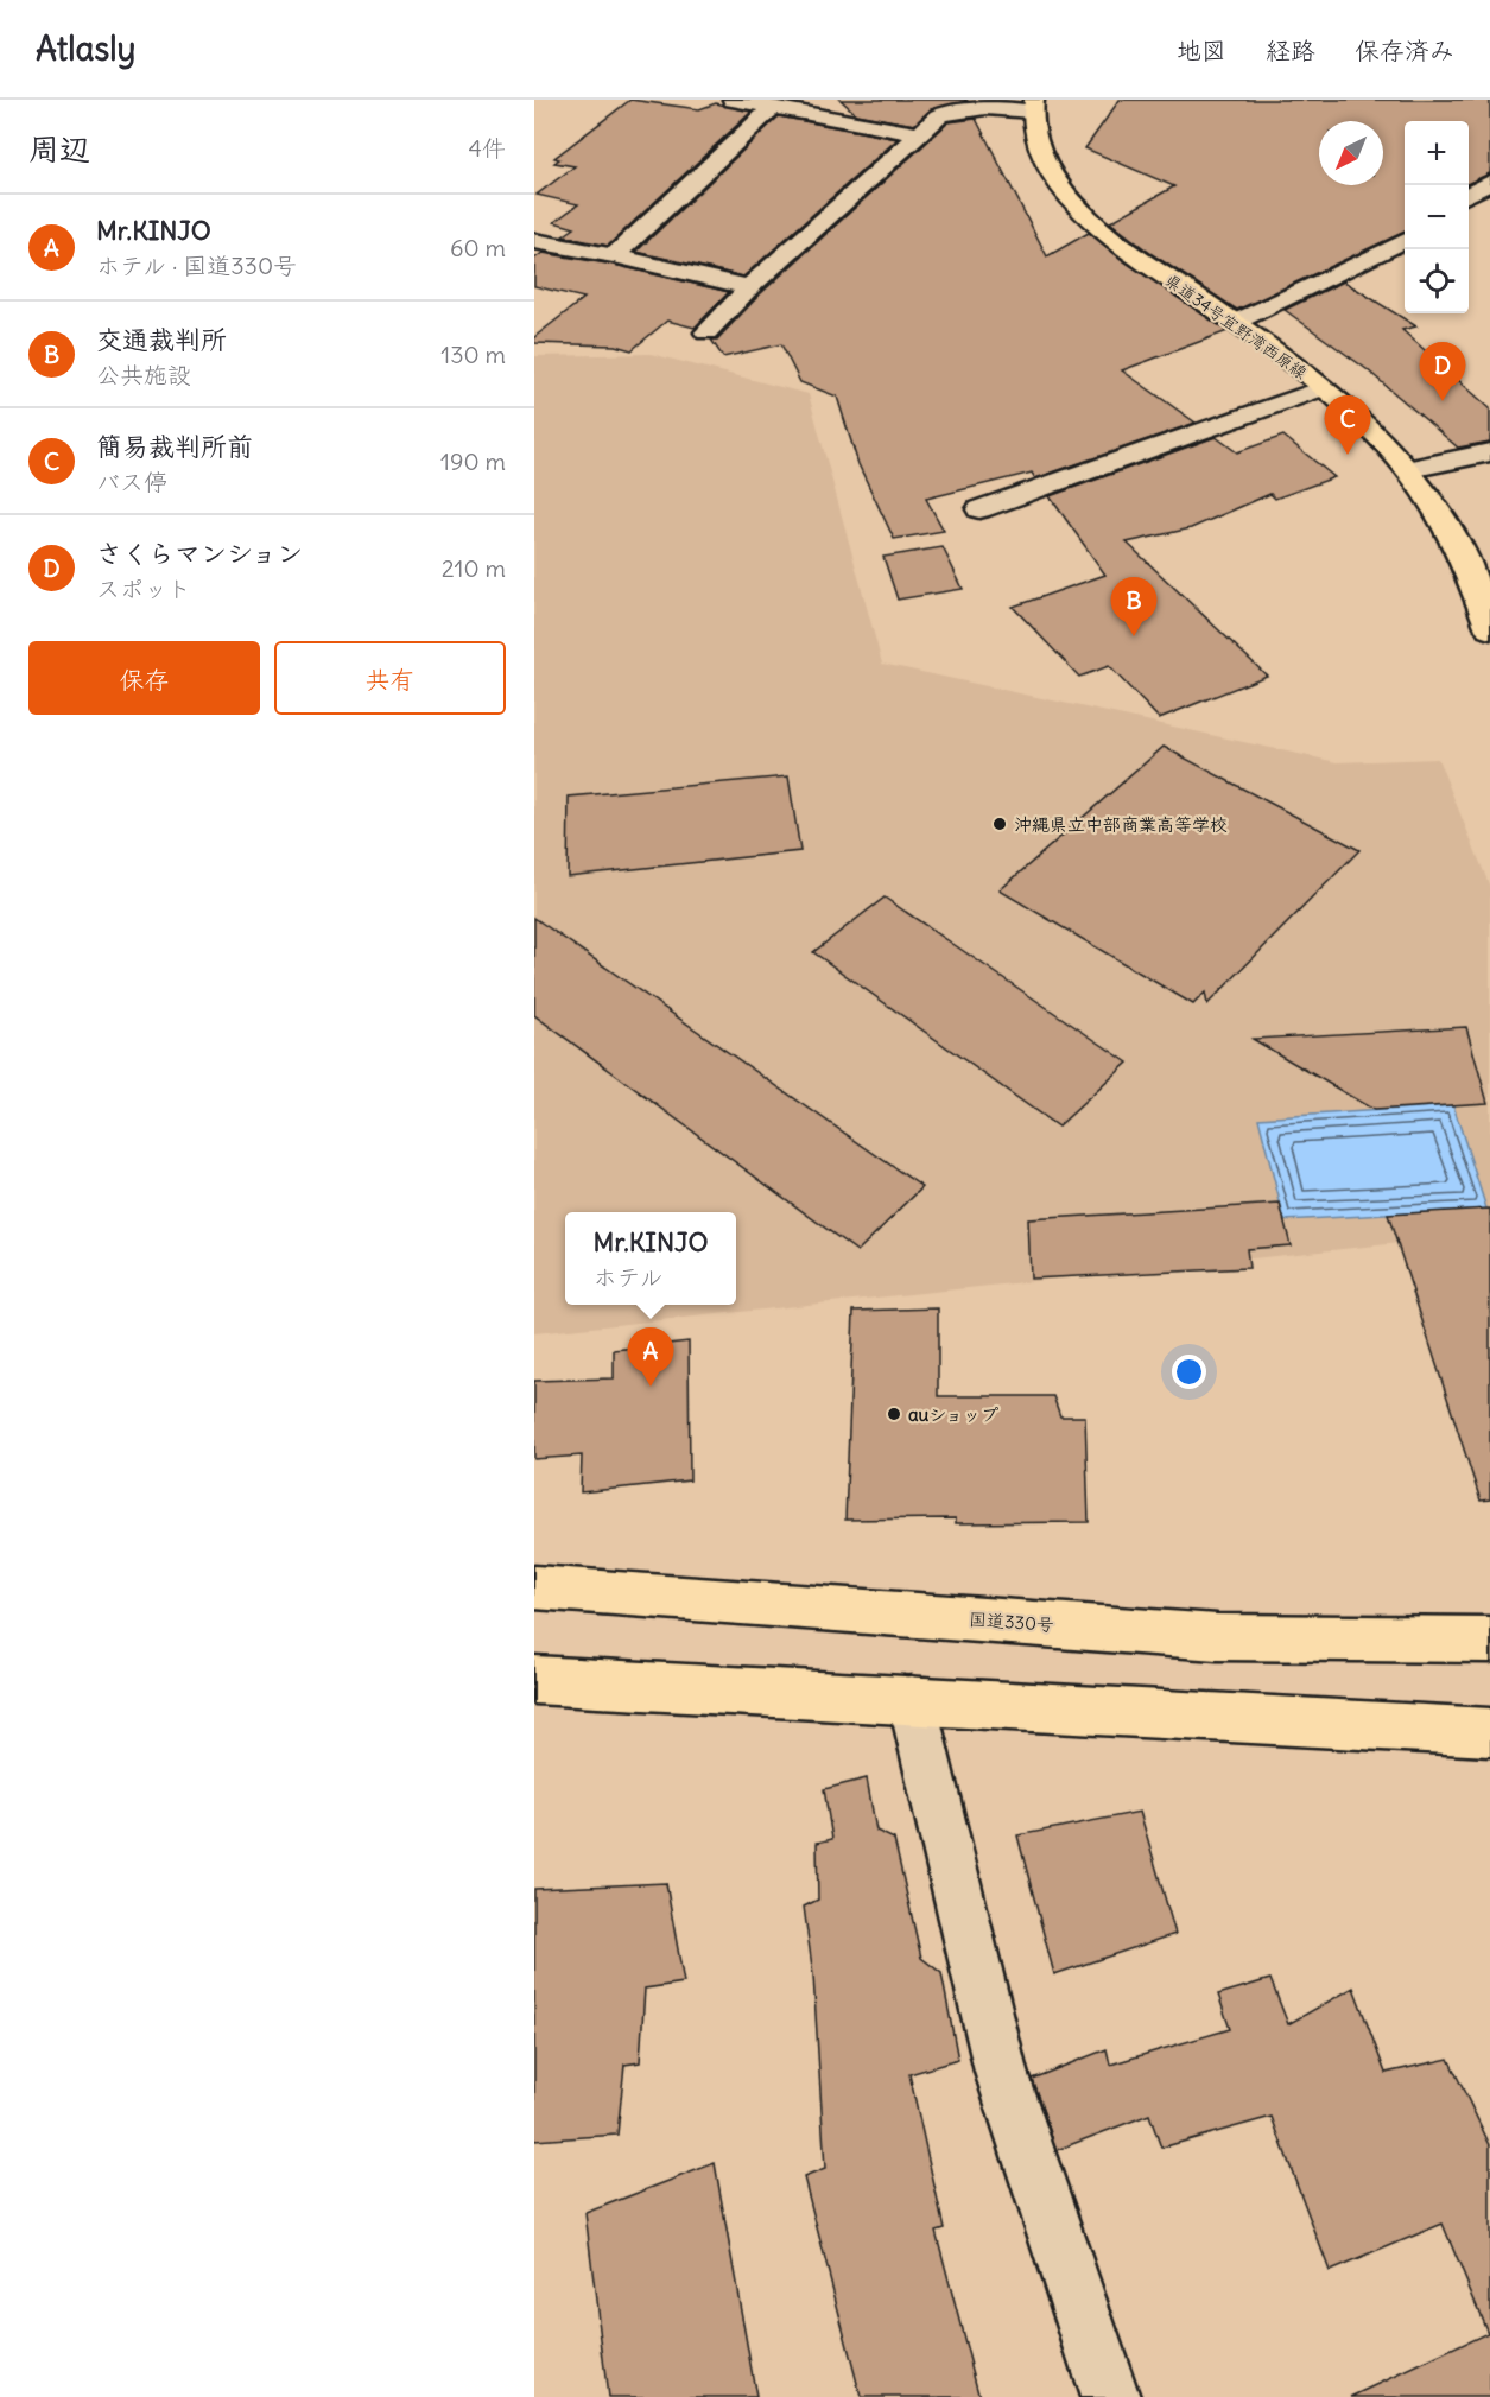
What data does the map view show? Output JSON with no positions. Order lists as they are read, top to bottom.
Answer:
{
  "streets": {
    "main road": ["県道34号宜野湾西原線", "国道330号"]
  },
  "places": ["沖縄県立中部商業高等学校", "auショップ"],
  "north": "bottom left",
  "page": {
    "header": "Atlasly",
    "nav": ["地図", "経路", "保存済み"],
    "heading": ["周辺", "4件"],
    "map_buttons": ["+", "−"],
    "list": [
      {
        "mark": "A",
        "name": "Mr.KINJO",
        "note": "ホテル · 国道330号",
        "value": "60 m"
      },
      {
        "mark": "B",
        "name": "交通裁判所",
        "note": "公共施設",
        "value": "130 m"
      },
      {
        "mark": "C",
        "name": "簡易裁判所前",
        "note": "バス停",
        "value": "190 m"
      },
      {
        "mark": "D",
        "name": "さくらマンション",
        "note": "スポット",
        "value": "210 m"
      }
    ],
    "pins": [
      "D",
      "C",
      "B",
      "A"
    ],
    "buttons": ["保存", "共有"],
    "popup": ["Mr.KINJO", "ホテル"]
  }
}
